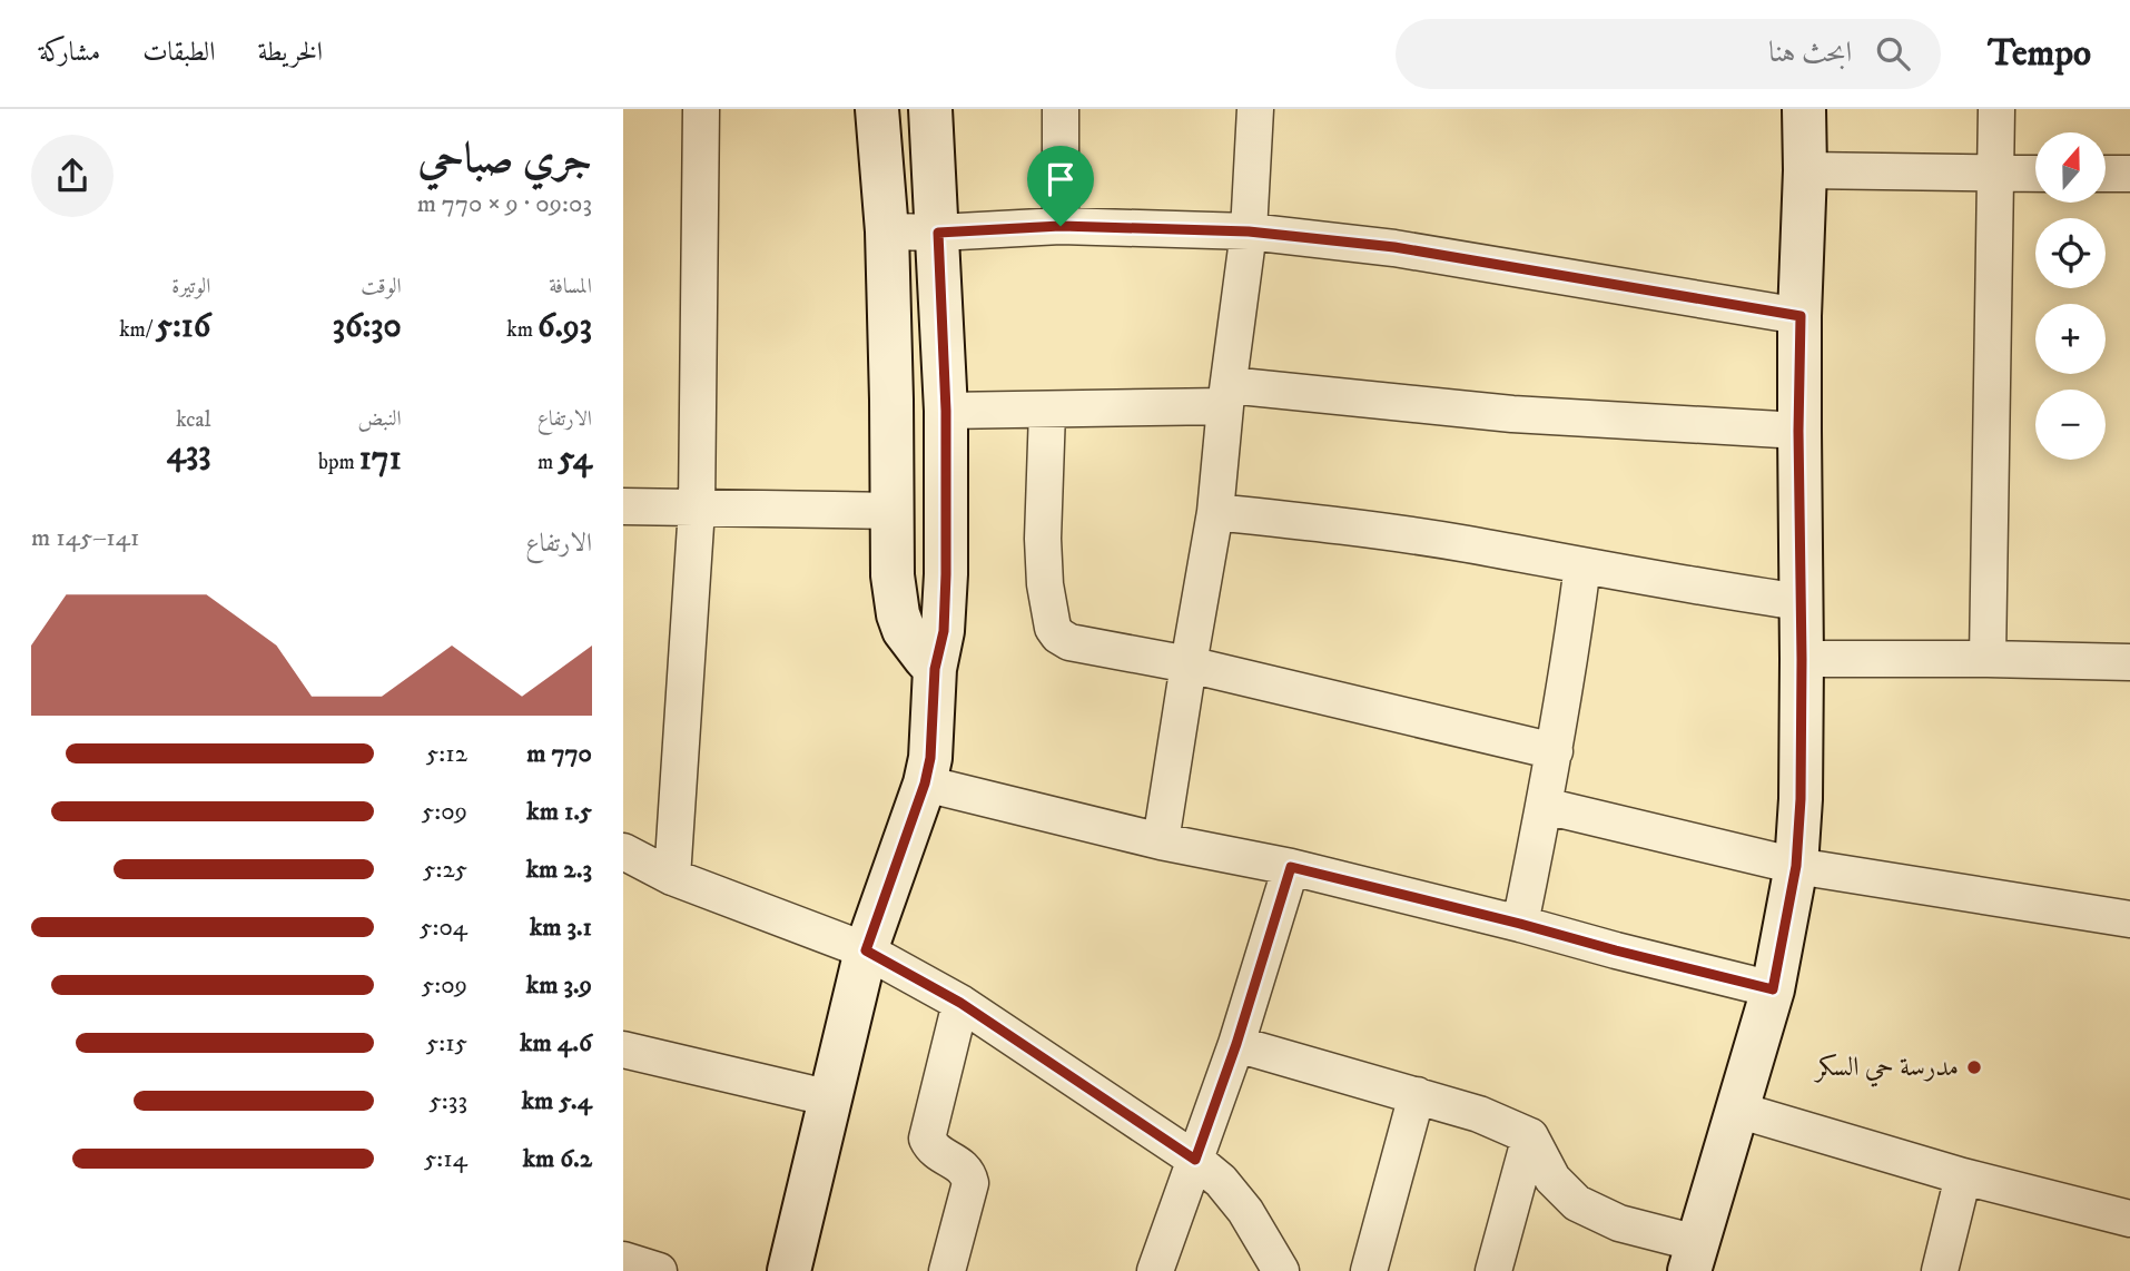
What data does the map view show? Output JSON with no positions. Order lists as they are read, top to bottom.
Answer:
{
  "places": ["مدرسة حي السكر"],
  "north": "top",
  "page": {
    "header": "Tempo",
    "search": "ابحث هنا",
    "nav": ["الخريطة", "الطبقات", "مشاركة"],
    "heading": ["جري صباحي", "09:03 · 9 × 770 m"],
    "map_buttons": ["+", "−"],
    "stats": [
      ["المسافة", "6.93 km"],
      ["الوقت", "36:30"],
      ["الوتيرة", "5:16 /km"],
      ["الارتفاع", "54 m"],
      ["النبض", "171 bpm"],
      ["kcal", "433"]
    ],
    "chart": ["الارتفاع", "141–145 m"],
    "list": [
      {
        "name": "770 m",
        "note": "5:12"
      },
      {
        "name": "1.5 km",
        "note": "5:09"
      },
      {
        "name": "2.3 km",
        "note": "5:25"
      },
      {
        "name": "3.1 km",
        "note": "5:04"
      },
      {
        "name": "3.9 km",
        "note": "5:09"
      },
      {
        "name": "4.6 km",
        "note": "5:15"
      },
      {
        "name": "5.4 km",
        "note": "5:33"
      },
      {
        "name": "6.2 km",
        "note": "5:14"
      }
    ]
  }
}
